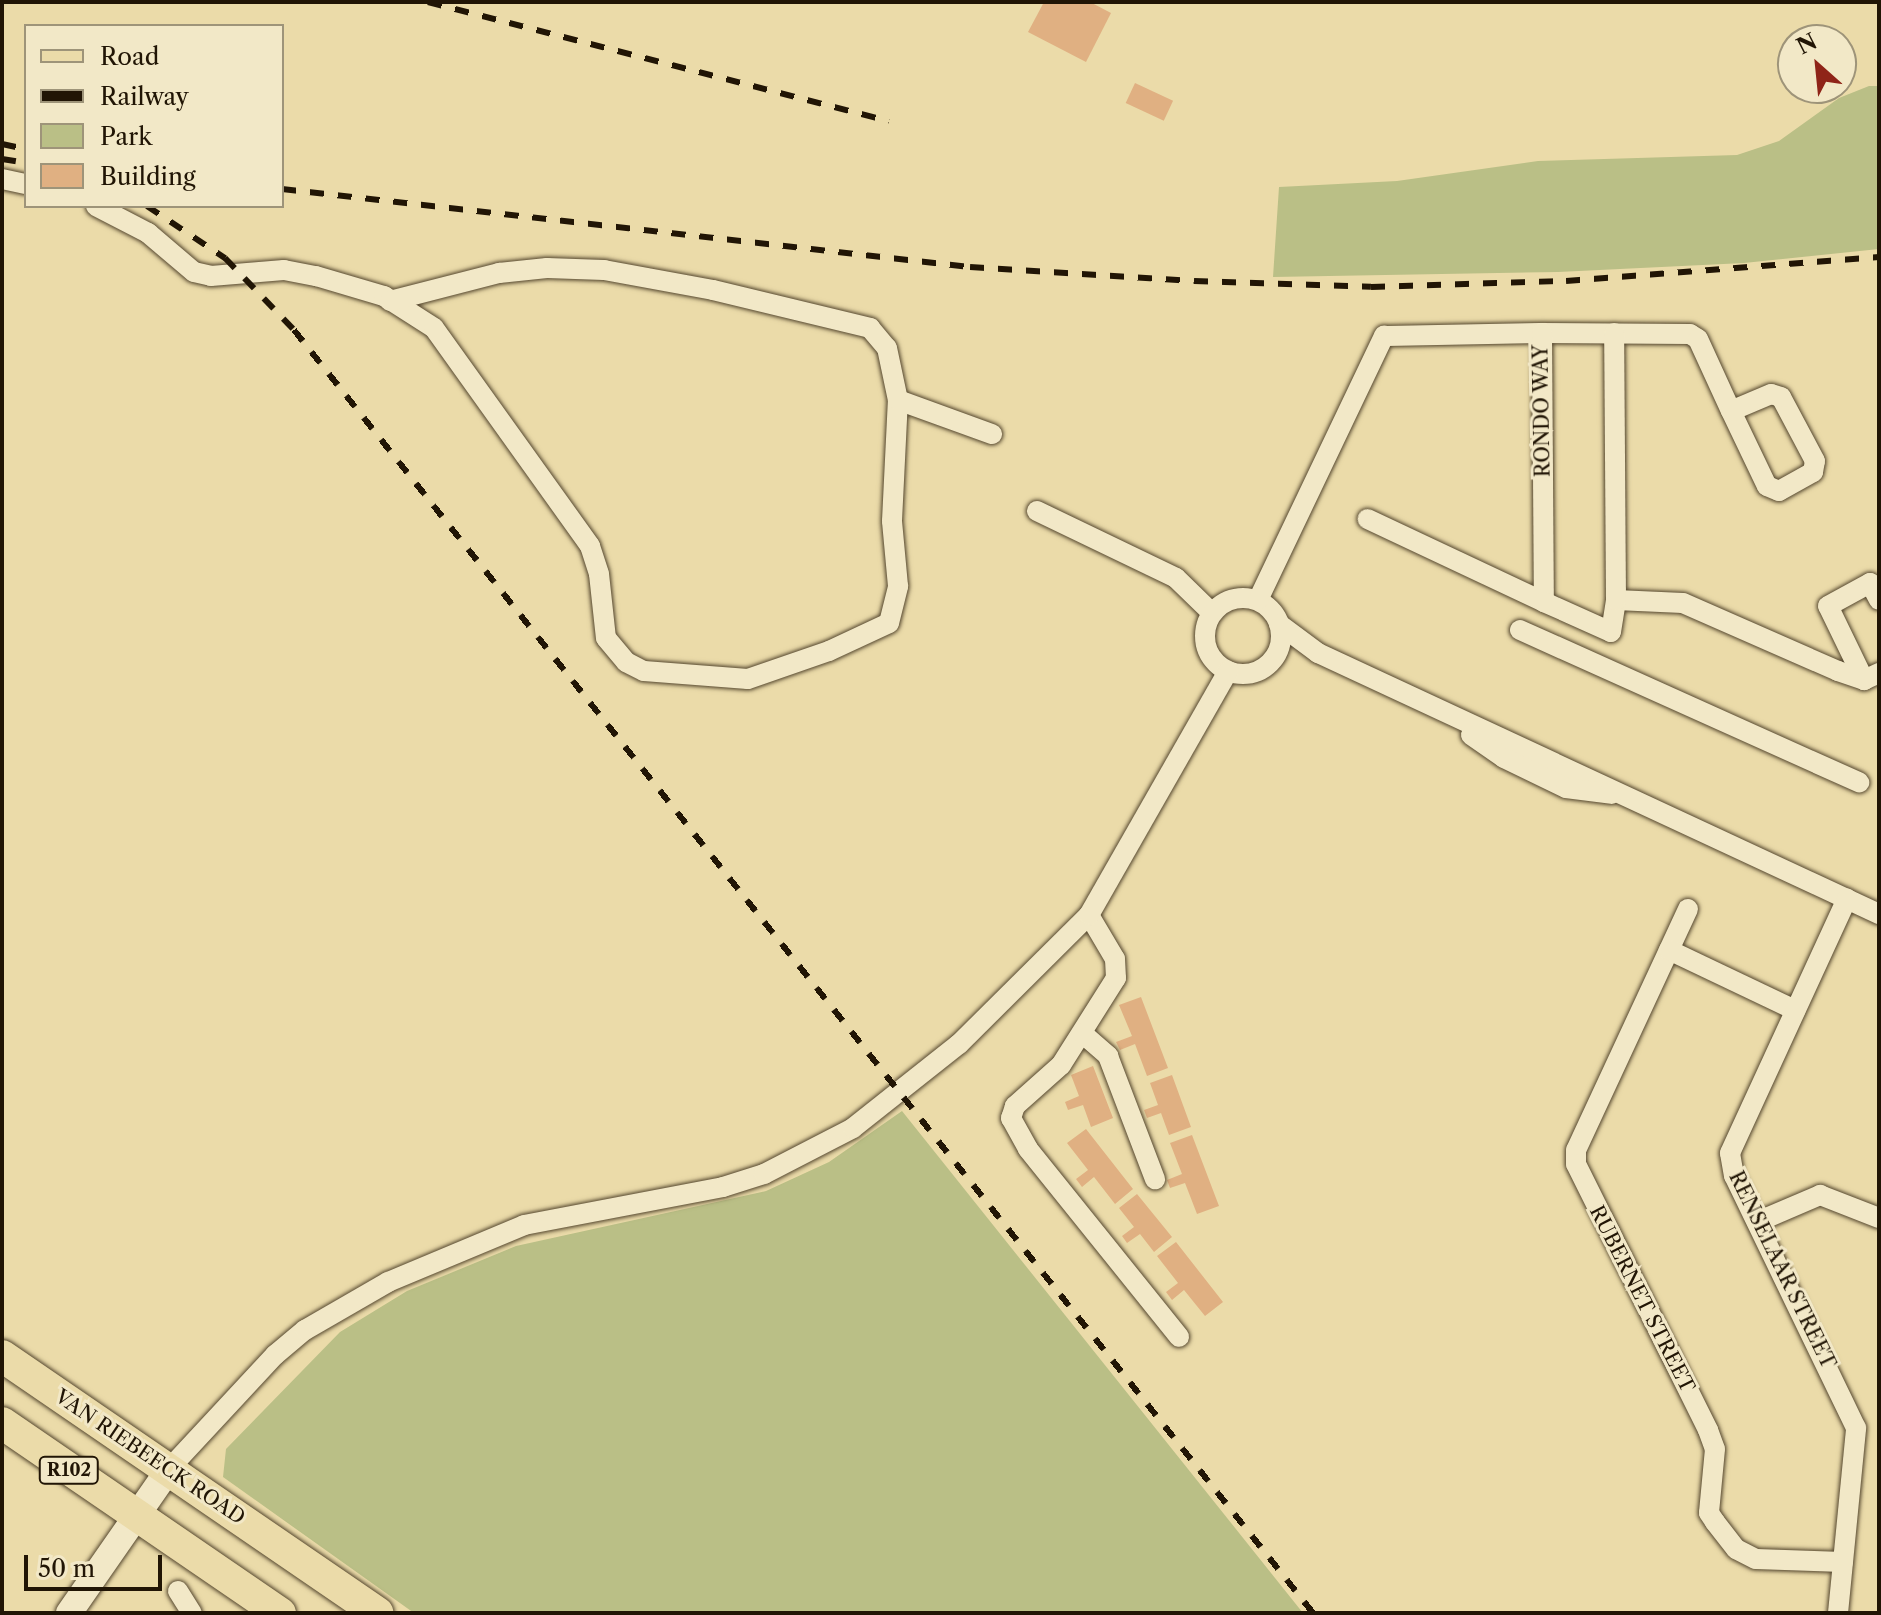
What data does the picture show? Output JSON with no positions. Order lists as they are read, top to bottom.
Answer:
{
  "streets": {
    "main road": ["VAN RIEBEECK ROAD", "R102"],
    "street": ["RONDO WAY", "RENSELAAR STREET", "RUBERNET STREET"]
  },
  "crossings": [
    ["RENSELAAR STREET", "RUBERNET STREET"]
  ],
  "legend": [
    "Road",
    "Railway",
    "Park",
    "Building"
  ],
  "scale_bar": "50 m",
  "north": "top left"
}
